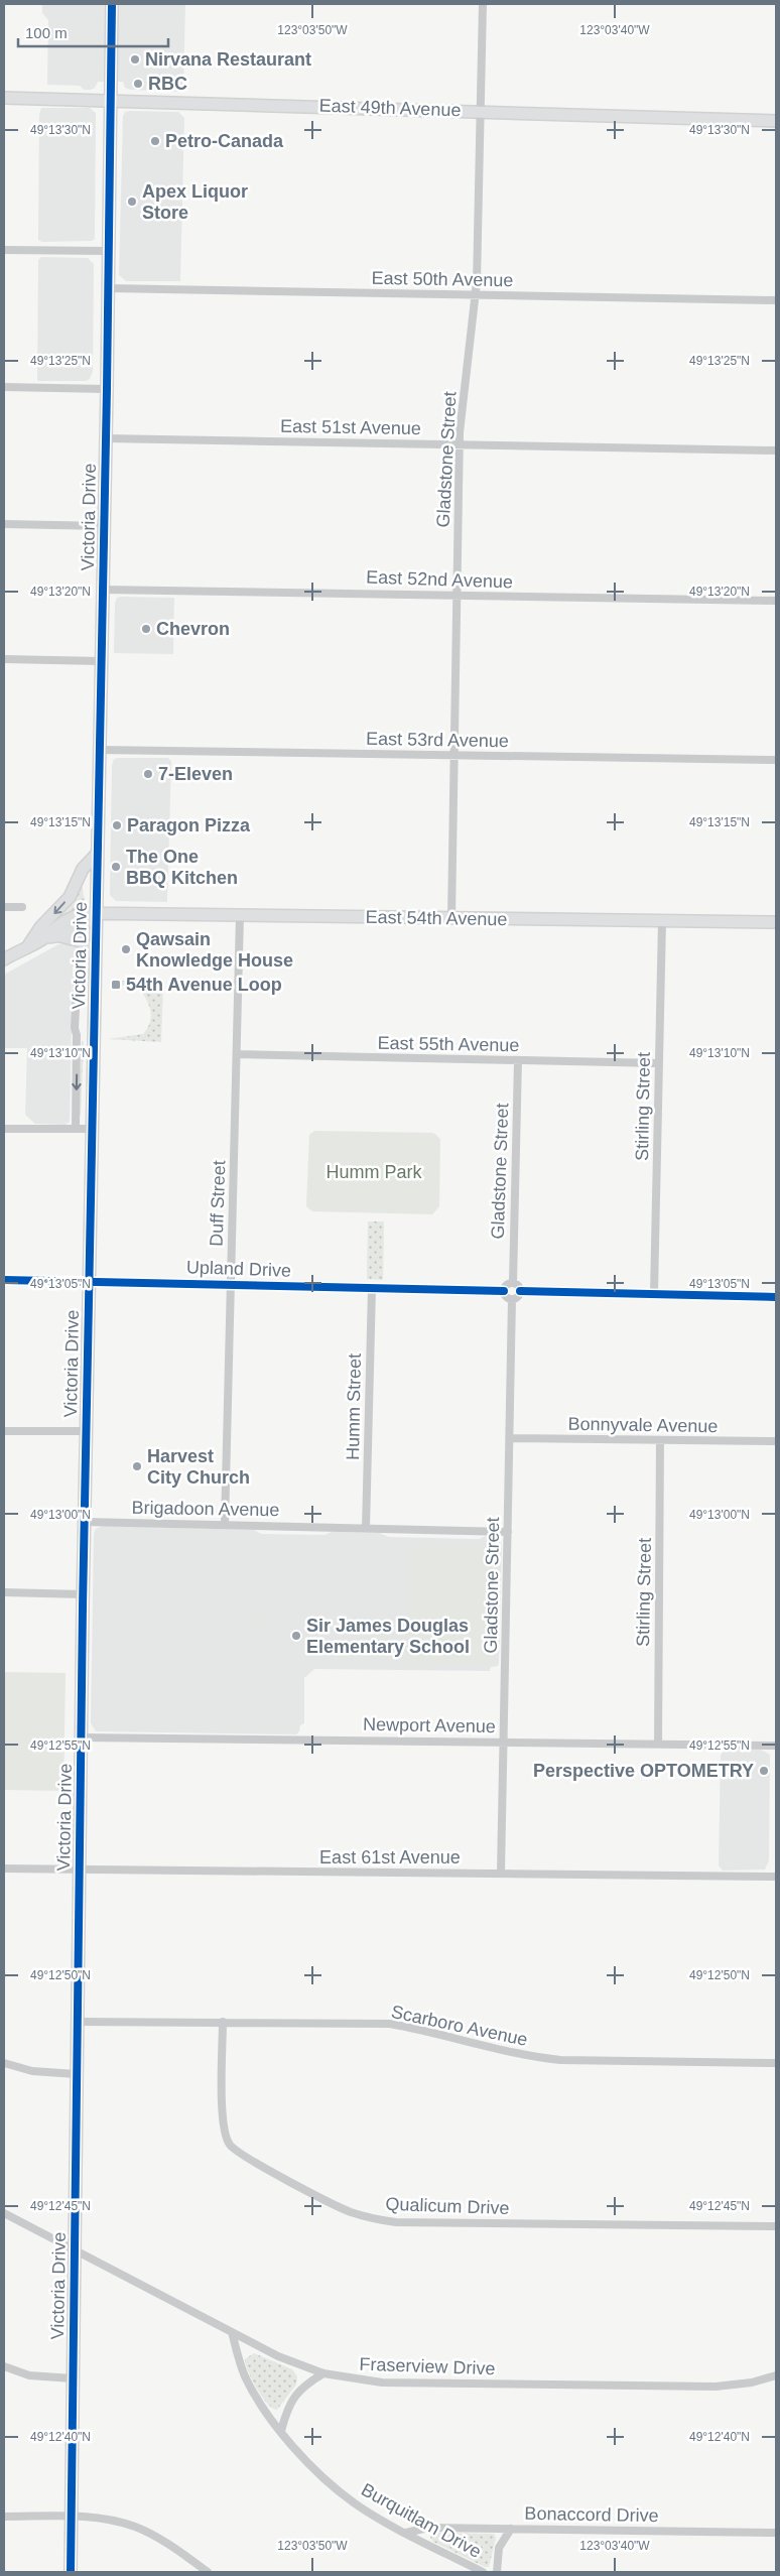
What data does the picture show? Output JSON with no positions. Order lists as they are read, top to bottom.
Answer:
{
  "streets": {
    "street": [
      "East 49th Avenue",
      "East 50th Avenue",
      "East 51st Avenue",
      "Gladstone Street",
      "Victoria Drive",
      "East 52nd Avenue",
      "East 53rd Avenue",
      "East 54th Avenue",
      "East 55th Avenue",
      "Stirling Street",
      "Duff Street",
      "Upland Drive",
      "Humm Street",
      "Bonnyvale Avenue",
      "Brigadoon Avenue",
      "Newport Avenue",
      "East 61st Avenue",
      "Scarboro Avenue",
      "Qualicum Drive",
      "Fraserview Drive",
      "Bonaccord Drive",
      "Burquitlam Drive"
    ]
  },
  "crossings": [
    ["East 49th Avenue", "Gladstone Street"],
    ["East 49th Avenue", "Victoria Drive"],
    ["East 50th Avenue", "Gladstone Street"],
    ["East 50th Avenue", "Victoria Drive"],
    ["East 51st Avenue", "Gladstone Street"],
    ["East 51st Avenue", "Victoria Drive"],
    ["Gladstone Street", "East 52nd Avenue"],
    ["Gladstone Street", "East 53rd Avenue"],
    ["Gladstone Street", "East 54th Avenue"],
    ["Gladstone Street", "East 55th Avenue"],
    ["Gladstone Street", "Upland Drive"],
    ["Gladstone Street", "Bonnyvale Avenue"],
    ["Gladstone Street", "Brigadoon Avenue"],
    ["Gladstone Street", "Newport Avenue"],
    ["Gladstone Street", "East 61st Avenue"],
    ["Victoria Drive", "East 52nd Avenue"],
    ["Victoria Drive", "East 53rd Avenue"],
    ["Victoria Drive", "East 54th Avenue"],
    ["Victoria Drive", "Upland Drive"],
    ["Victoria Drive", "Brigadoon Avenue"],
    ["Victoria Drive", "Newport Avenue"],
    ["Victoria Drive", "East 61st Avenue"],
    ["Victoria Drive", "Scarboro Avenue"],
    ["Victoria Drive", "Fraserview Drive"],
    ["East 54th Avenue", "Stirling Street"],
    ["East 54th Avenue", "Duff Street"],
    ["East 55th Avenue", "Stirling Street"],
    ["East 55th Avenue", "Duff Street"],
    ["Stirling Street", "Bonnyvale Avenue"],
    ["Stirling Street", "Newport Avenue"],
    ["Duff Street", "Upland Drive"],
    ["Duff Street", "Brigadoon Avenue"],
    ["Upland Drive", "Humm Street"],
    ["Humm Street", "Brigadoon Avenue"],
    ["Scarboro Avenue", "Qualicum Drive"],
    ["Fraserview Drive", "Burquitlam Drive"],
    ["Bonaccord Drive", "Burquitlam Drive"]
  ],
  "parks": ["Humm Park"],
  "places": {
    "other": [
      "Nirvana Restaurant",
      "RBC",
      "Petro-Canada",
      "Apex Liquor Store",
      "Chevron",
      "7-Eleven",
      "Paragon Pizza",
      "The One BBQ Kitchen",
      "Qawsain Knowledge House",
      "Harvest City Church",
      "Sir James Douglas Elementary School",
      "Perspective OPTOMETRY"
    ],
    "transit": ["54th Avenue Loop"]
  },
  "scale_bar": "100 m",
  "coordinates": [
    "123°03'50\"W",
    "123°03'40\"W",
    "49°13'30\"N",
    "49°13'25\"N",
    "49°13'20\"N",
    "49°13'15\"N",
    "49°13'10\"N",
    "49°13'05\"N",
    "49°13'00\"N",
    "49°12'55\"N",
    "49°12'50\"N",
    "49°12'45\"N",
    "49°12'40\"N"
  ]
}
